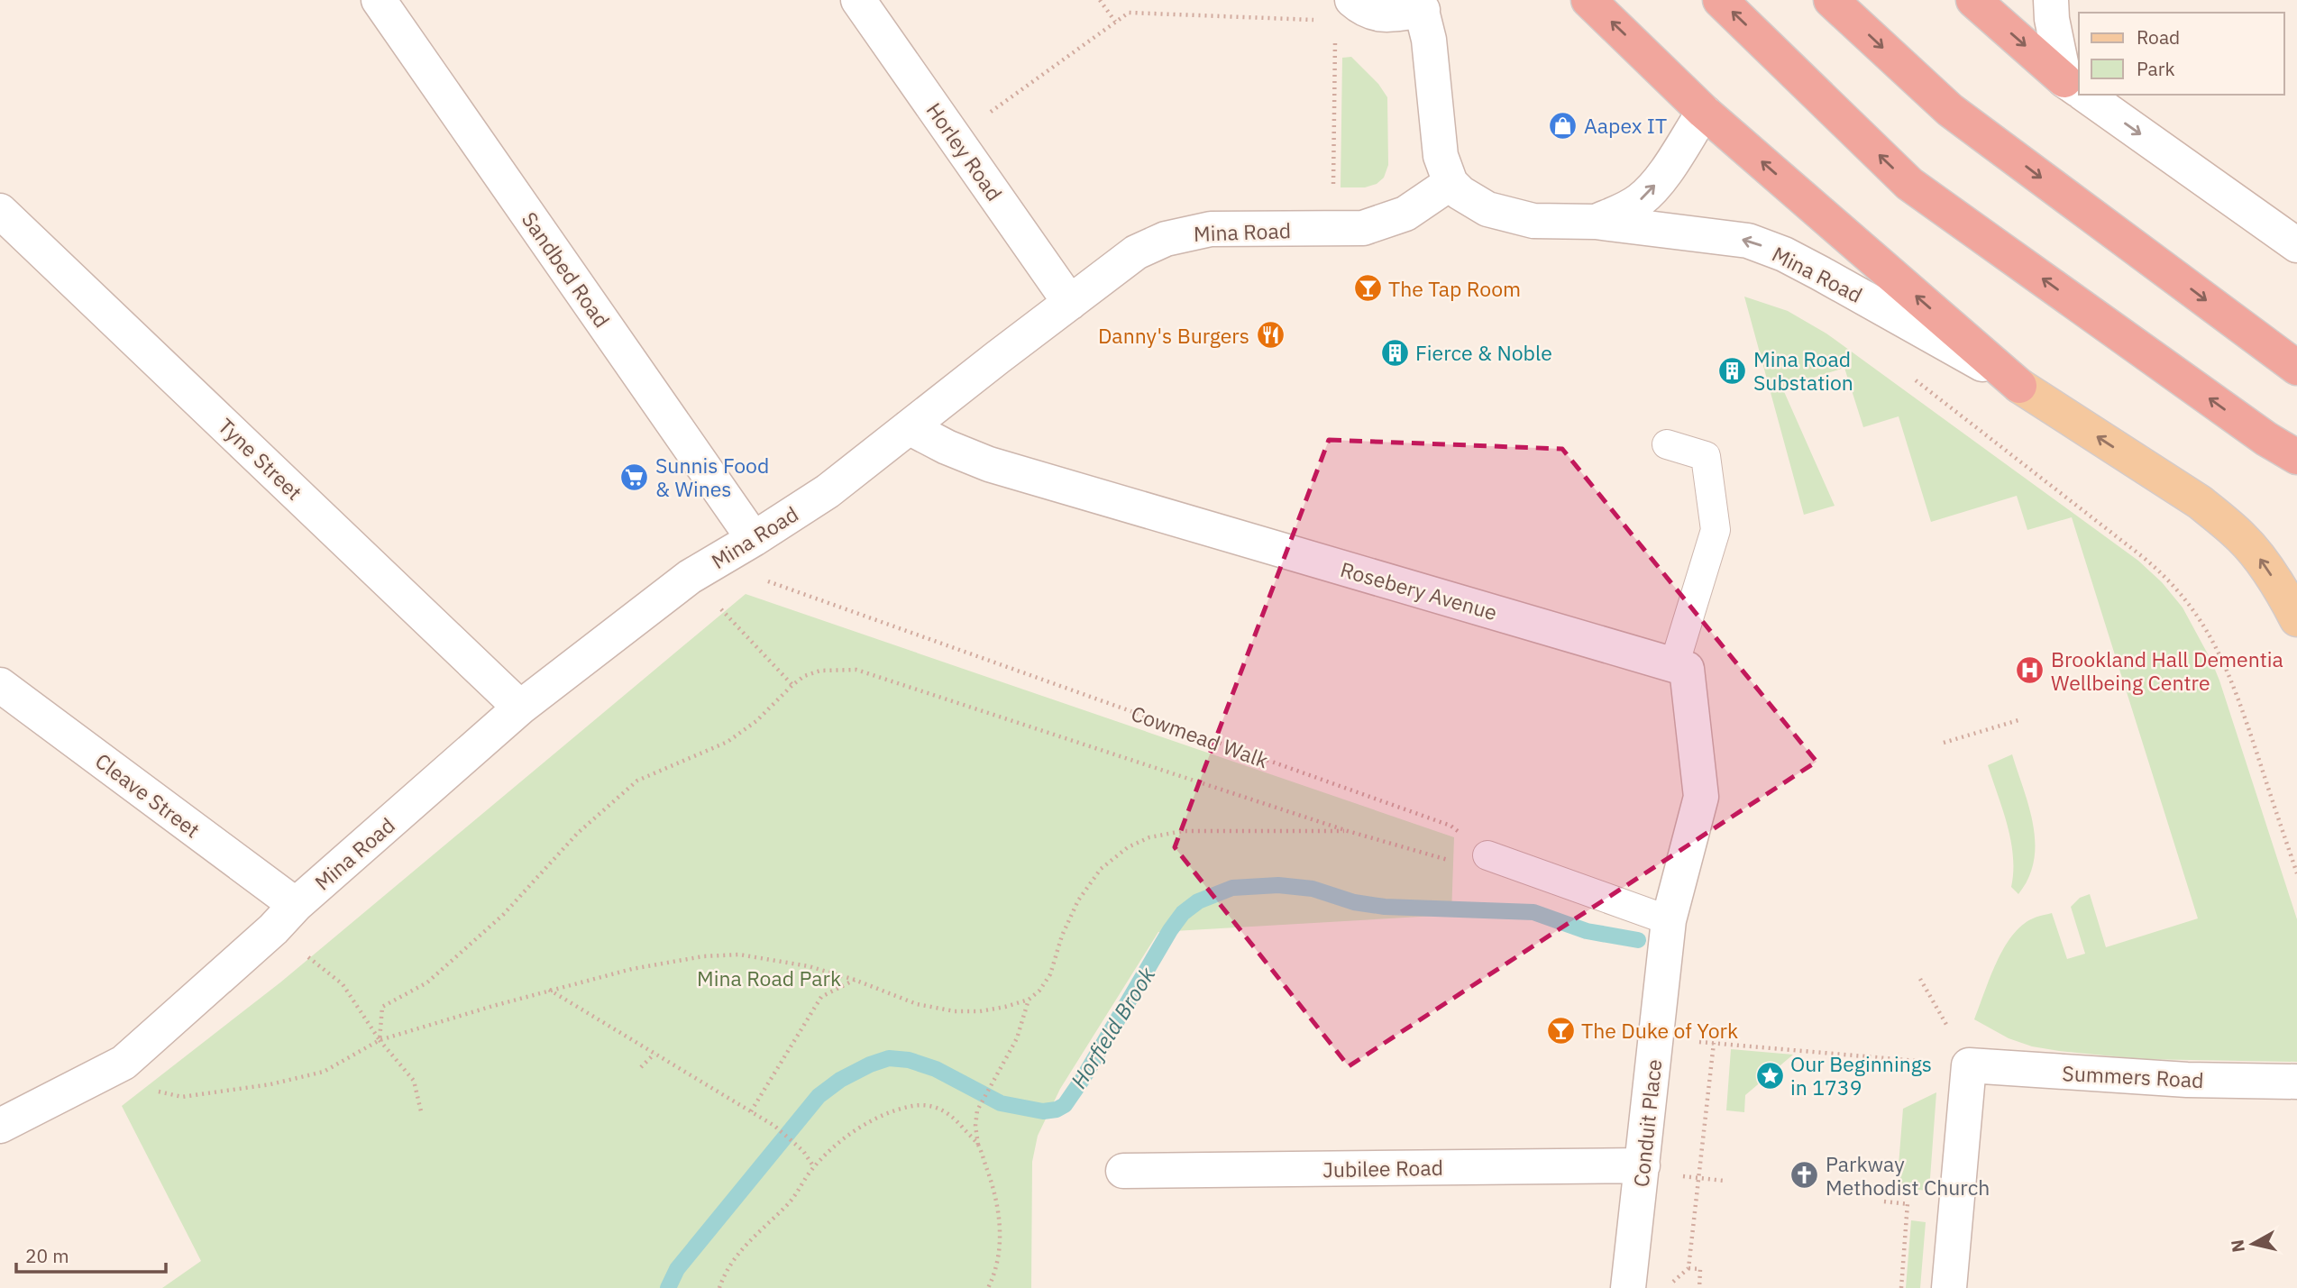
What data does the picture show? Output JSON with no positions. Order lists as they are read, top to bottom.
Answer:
{
  "streets": {
    "street": [
      "Horley Road",
      "Mina Road",
      "Sandbed Road",
      "Tyne Street",
      "Rosebery Avenue",
      "Cleave Street",
      "Summers Road",
      "Conduit Place",
      "Jubilee Road"
    ],
    "path": ["Cowmead Walk"]
  },
  "crossings": [
    ["Horley Road", "Mina Road"],
    ["Mina Road", "Sandbed Road"],
    ["Mina Road", "Tyne Street"],
    ["Mina Road", "Rosebery Avenue"],
    ["Mina Road", "Cowmead Walk"],
    ["Mina Road", "Cleave Street"],
    ["Sandbed Road", "Cowmead Walk"],
    ["Conduit Place", "Jubilee Road"]
  ],
  "water": ["Horfield Brook"],
  "parks": ["Mina Road Park"],
  "places": {
    "shop": ["Aapex IT"],
    "bar": ["The Tap Room", "The Duke of York"],
    "restaurant": ["Danny's Burgers"],
    "building": ["Fierce & Noble", "Mina Road Substation"],
    "supermarket": ["Sunnis Food & Wines"],
    "hospital": ["Brookland Hall Dementia Wellbeing Centre"],
    "place": ["Our Beginnings in 1739"],
    "church": ["Parkway Methodist Church"]
  },
  "legend": ["Road", "Park"],
  "scale_bar": "20 m",
  "north": "left"
}
